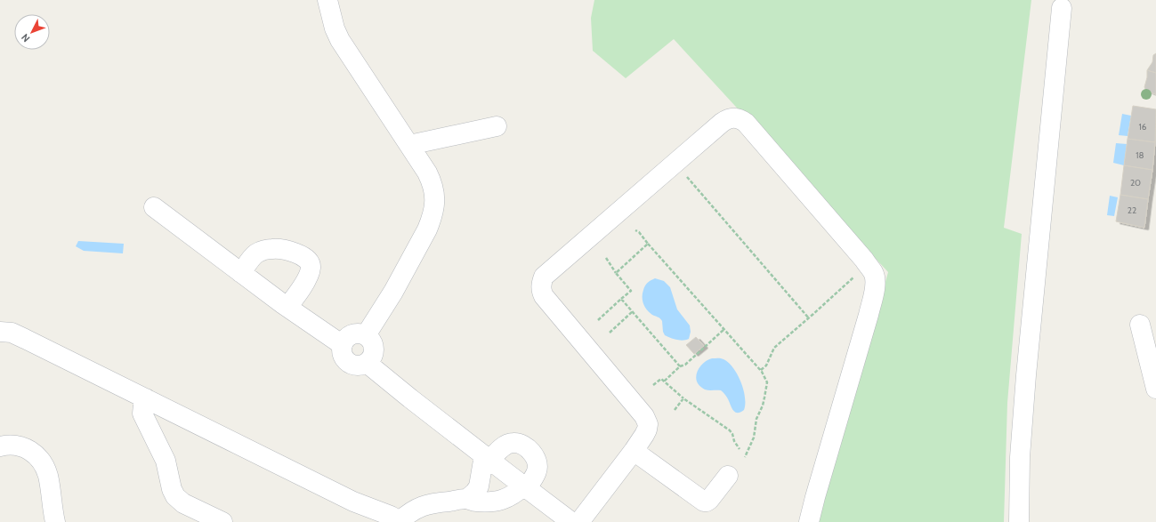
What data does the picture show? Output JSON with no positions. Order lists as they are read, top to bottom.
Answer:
{
  "house_numbers": [
    "16",
    "18",
    "20",
    "22"
  ],
  "north": "bottom left"
}
